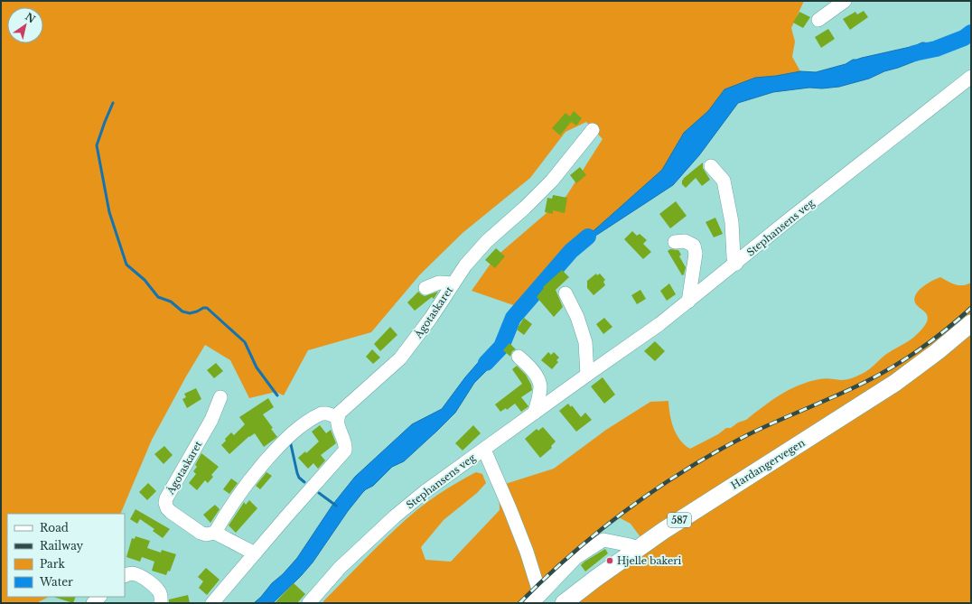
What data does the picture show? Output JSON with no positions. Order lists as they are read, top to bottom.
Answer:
{
  "streets": {
    "main road": ["Hardangervegen", "587"],
    "street": ["Stephansens veg", "Ågotaskaret"]
  },
  "places": ["Hjelle bakeri"],
  "legend": [
    "Road",
    "Railway",
    "Park",
    "Water"
  ],
  "north": "top right"
}
